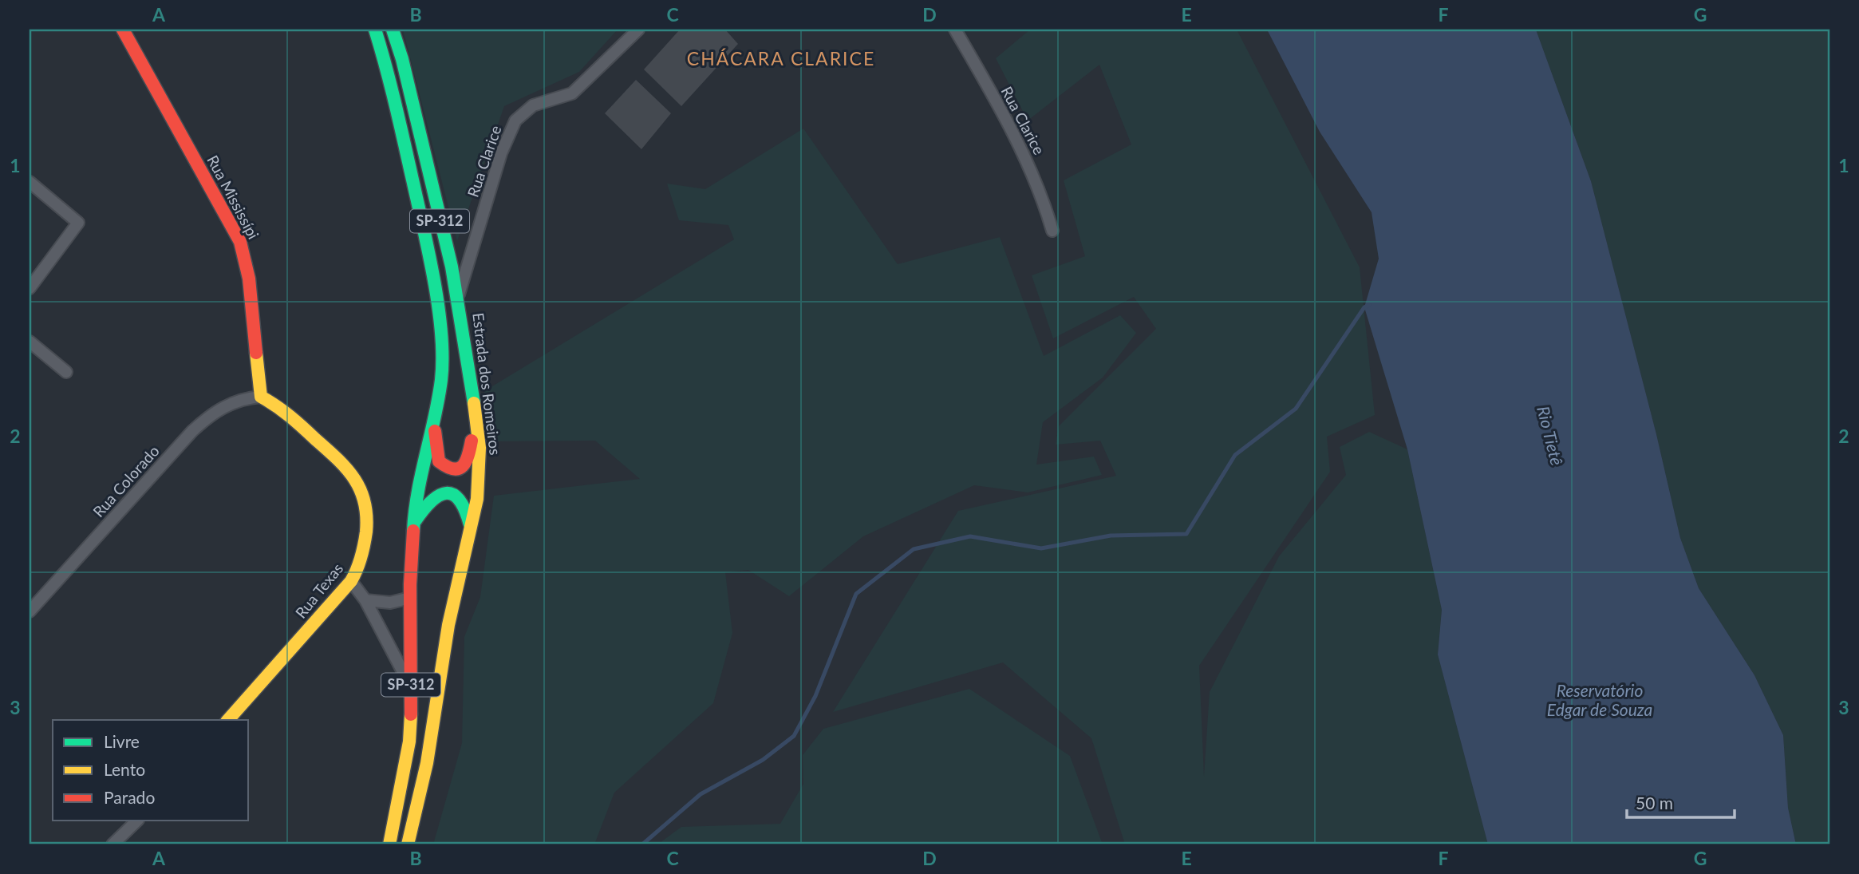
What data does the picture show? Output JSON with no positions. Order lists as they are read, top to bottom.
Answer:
{
  "streets": {
    "main road": [
      "Rua Mississípi",
      "SP-312",
      "Estrada dos Romeiros",
      "Rua Texas"
    ],
    "street": ["Rua Clarice", "Rua Colorado"]
  },
  "crossings": [
    ["Rua Clarice", "Estrada dos Romeiros"],
    ["Rua Mississípi", "Rua Colorado"],
    ["Rua Mississípi", "Rua Texas"],
    ["Rua Colorado", "Rua Texas"]
  ],
  "districts": ["CHÁCARA CLARICE"],
  "water": ["Rio Tietê", "Reservatório Edgar de Souza"],
  "legend": ["Livre", "Lento", "Parado"],
  "scale_bar": "50 m",
  "grid": {
    "columns": [
      "A",
      "B",
      "C",
      "D",
      "E",
      "F",
      "G"
    ],
    "rows": ["1", "2", "3"]
  }
}
